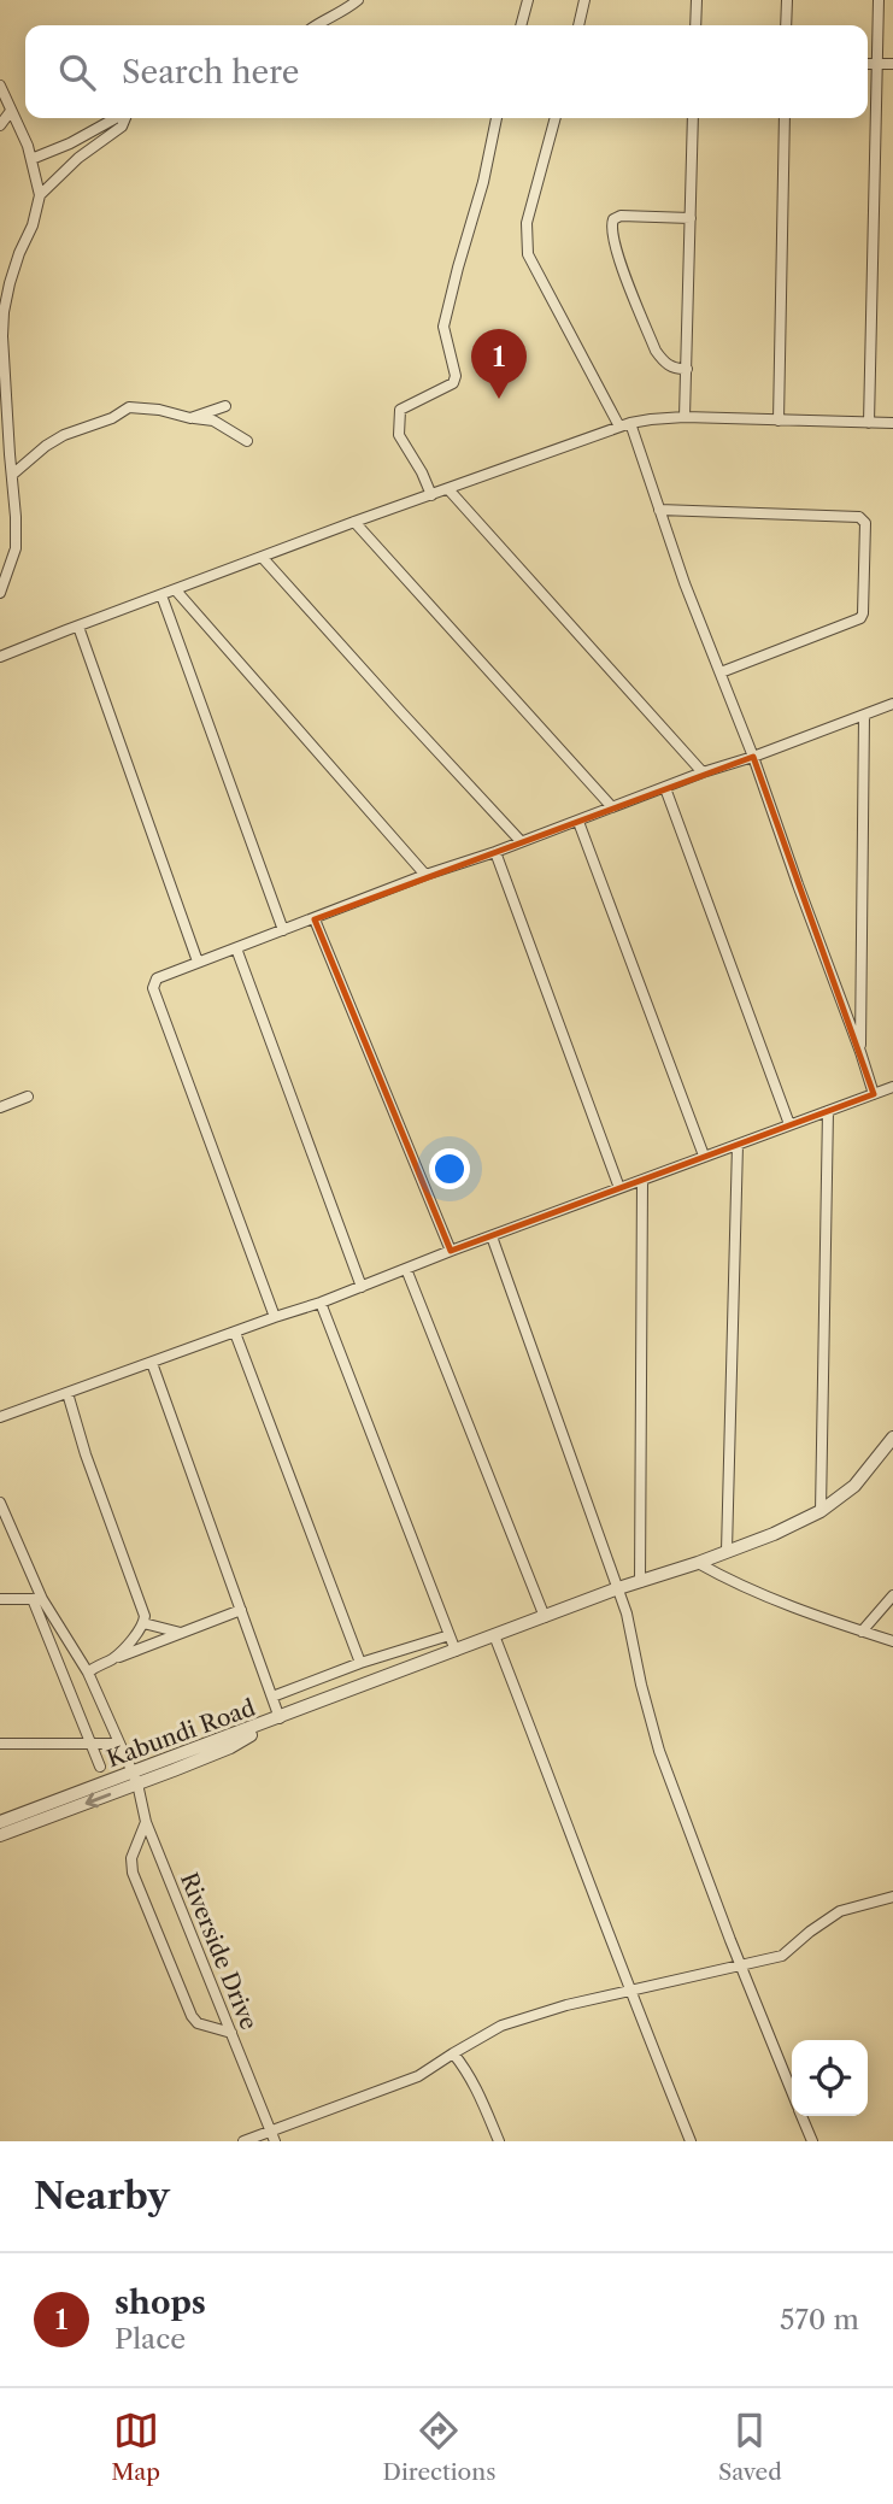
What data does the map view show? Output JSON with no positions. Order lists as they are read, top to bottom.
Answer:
{
  "streets": {
    "street": ["Kabundi Road", "Riverside Drive"]
  },
  "crossings": [
    ["Kabundi Road", "Riverside Drive"]
  ],
  "page": {
    "search": "Search here",
    "pins": "1",
    "heading": "Nearby",
    "list": [
      {
        "mark": "1",
        "name": "shops",
        "note": "Place",
        "value": "570 m"
      }
    ],
    "nav": ["Map", "Directions", "Saved"]
  }
}
